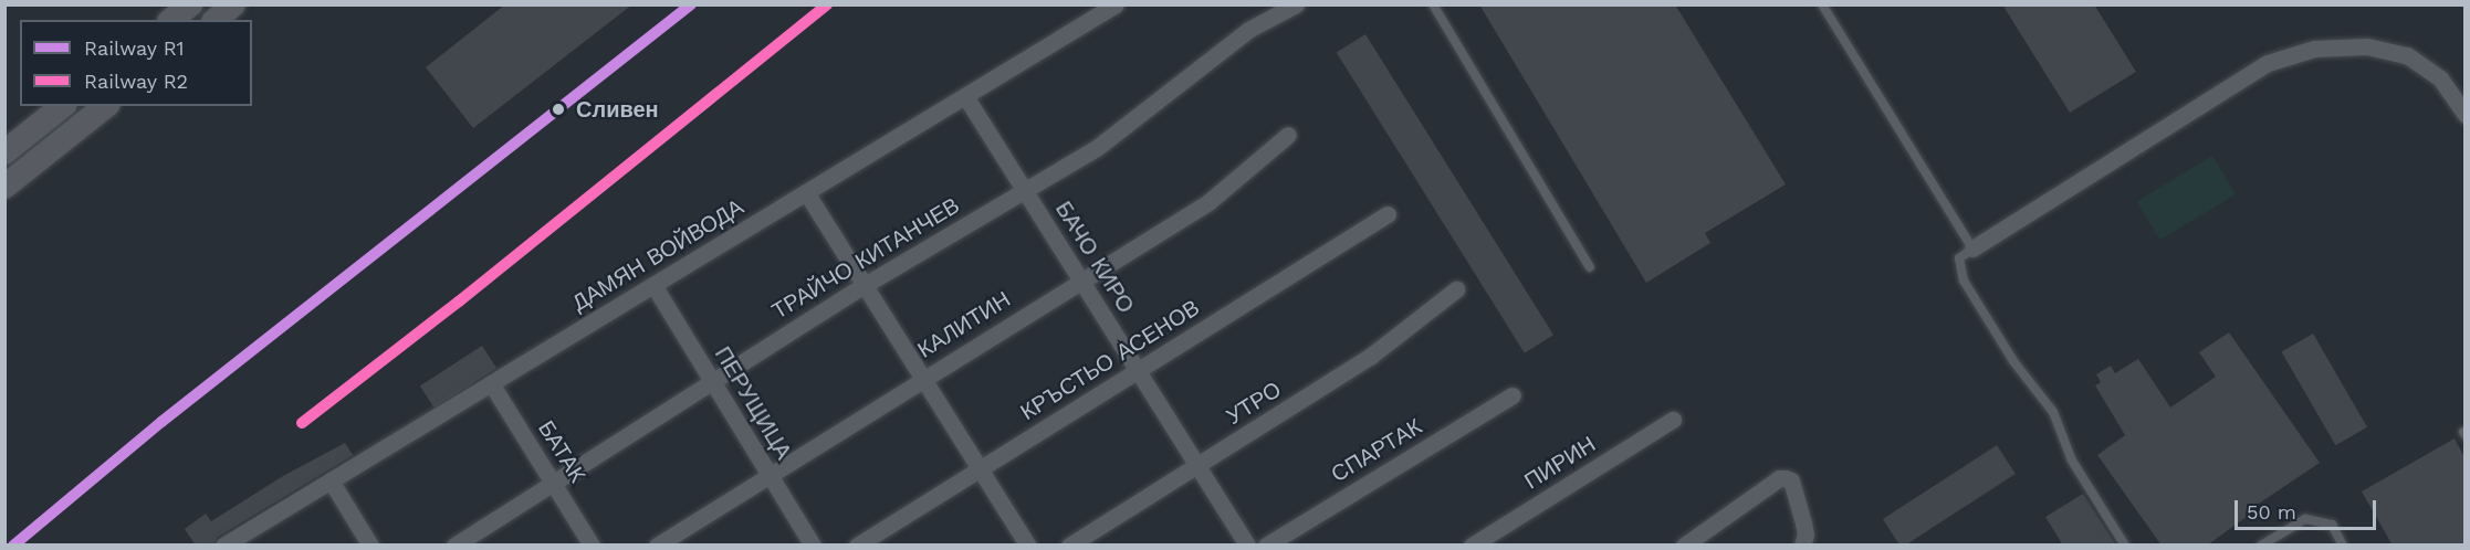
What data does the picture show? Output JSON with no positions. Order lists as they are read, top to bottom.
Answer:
{
  "streets": {
    "street": [
      "ДАМЯН ВОЙВОДА",
      "БАЧО КИРО",
      "ТРАЙЧО КИТАНЧЕВ",
      "КАЛИТИН",
      "КРЪСТЬО АСЕНОВ",
      "ПЕРУЩИЦА",
      "УТРО",
      "СПАРТАК",
      "БАТАК",
      "ПИРИН"
    ]
  },
  "crossings": [
    ["ДАМЯН ВОЙВОДА", "БАЧО КИРО"],
    ["ДАМЯН ВОЙВОДА", "ПЕРУЩИЦА"],
    ["ДАМЯН ВОЙВОДА", "БАТАК"],
    ["БАЧО КИРО", "ТРАЙЧО КИТАНЧЕВ"],
    ["БАЧО КИРО", "КАЛИТИН"],
    ["БАЧО КИРО", "КРЪСТЬО АСЕНОВ"],
    ["БАЧО КИРО", "УТРО"],
    ["ТРАЙЧО КИТАНЧЕВ", "ПЕРУЩИЦА"],
    ["ТРАЙЧО КИТАНЧЕВ", "БАТАК"],
    ["КАЛИТИН", "ПЕРУЩИЦА"]
  ],
  "places": ["Сливен"],
  "lines": ["rail line R1", "rail line R2"],
  "legend": ["Railway R1", "Railway R2"],
  "scale_bar": "50 m"
}
